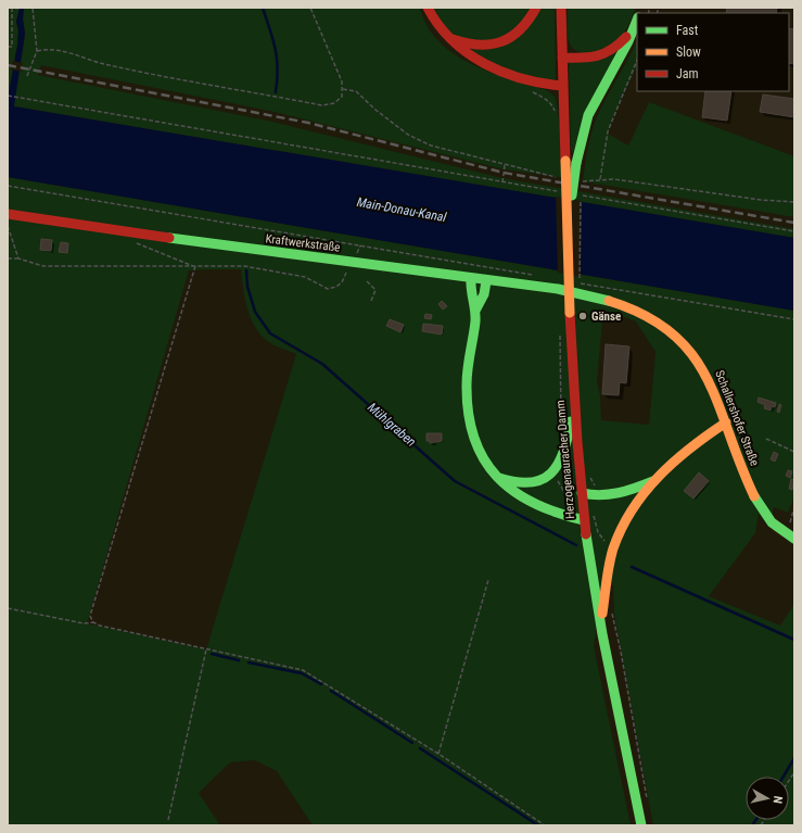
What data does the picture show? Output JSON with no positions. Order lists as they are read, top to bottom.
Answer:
{
  "streets": {
    "main road": ["Kraftwerkstraße", "Schallershofer Straße", "Herzogenauracher Damm"]
  },
  "crossings": [
    ["Kraftwerkstraße", "Schallershofer Straße"]
  ],
  "water": ["Main-Donau-Kanal", "Mühlgraben"],
  "places": ["Gänse"],
  "legend": ["Fast", "Slow", "Jam"],
  "north": "right"
}
